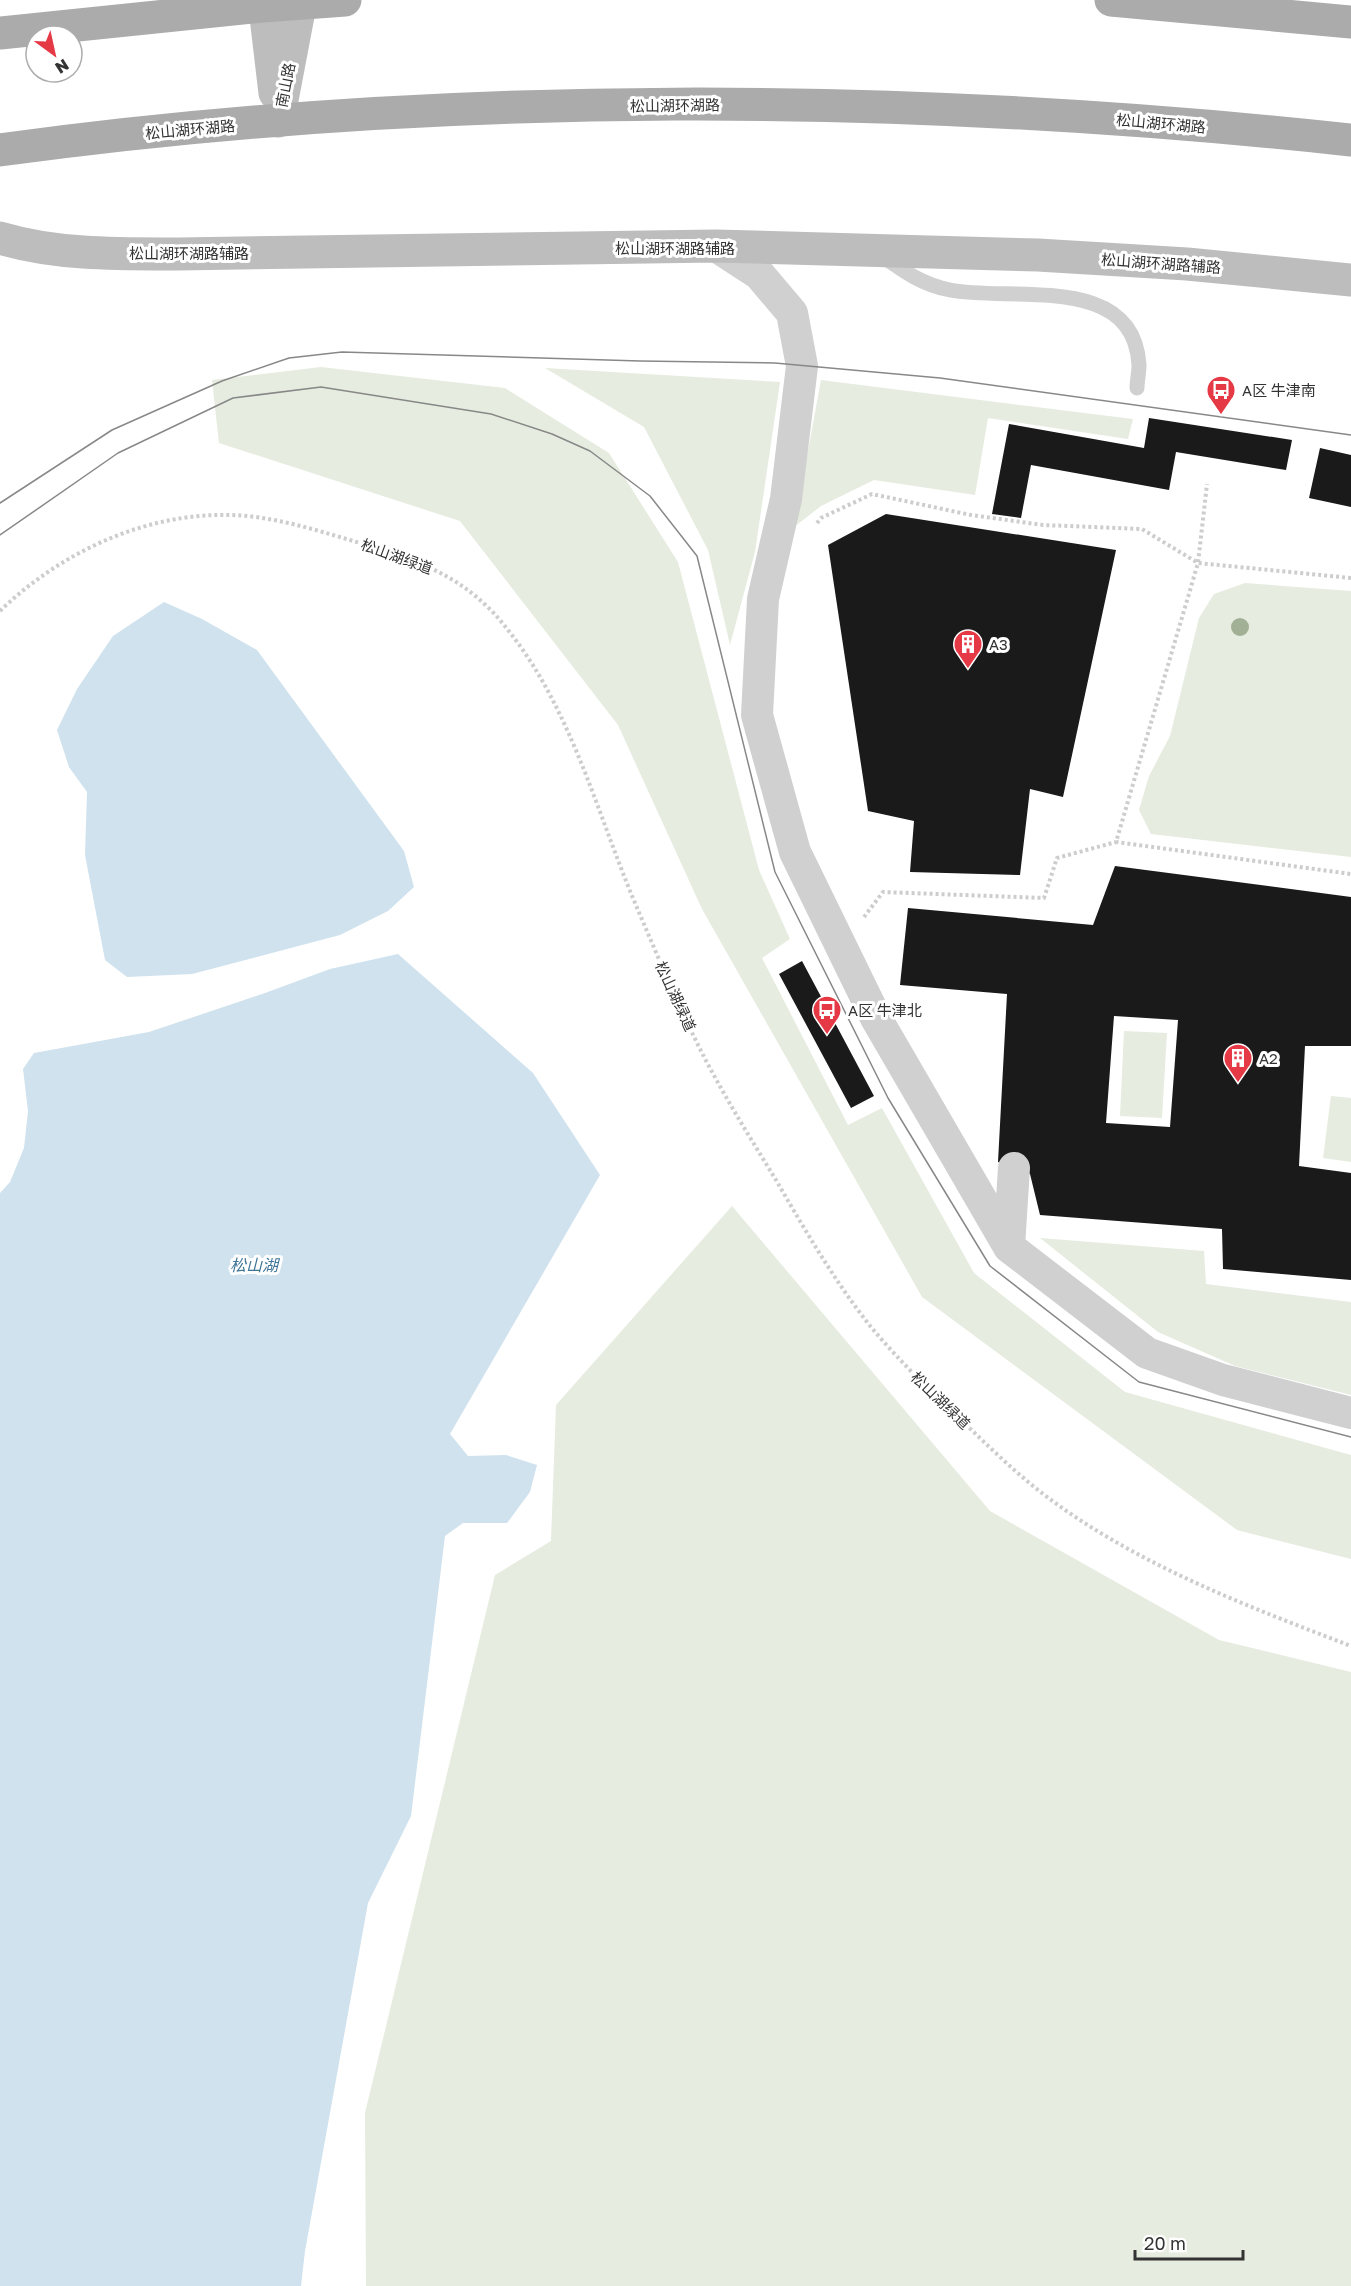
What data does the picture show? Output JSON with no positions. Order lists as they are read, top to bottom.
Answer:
{
  "streets": {
    "main road": ["南山路", "松山湖环湖路", "松山湖环湖路辅路"],
    "path": ["松山湖绿道"]
  },
  "crossings": [
    ["南山路", "松山湖环湖路"]
  ],
  "water": ["松山湖"],
  "places": {
    "bus stop": ["A区 牛津南", "A区 牛津北"],
    "building": ["A3", "A2"]
  },
  "scale_bar": "20 m",
  "north": "bottom right"
}
